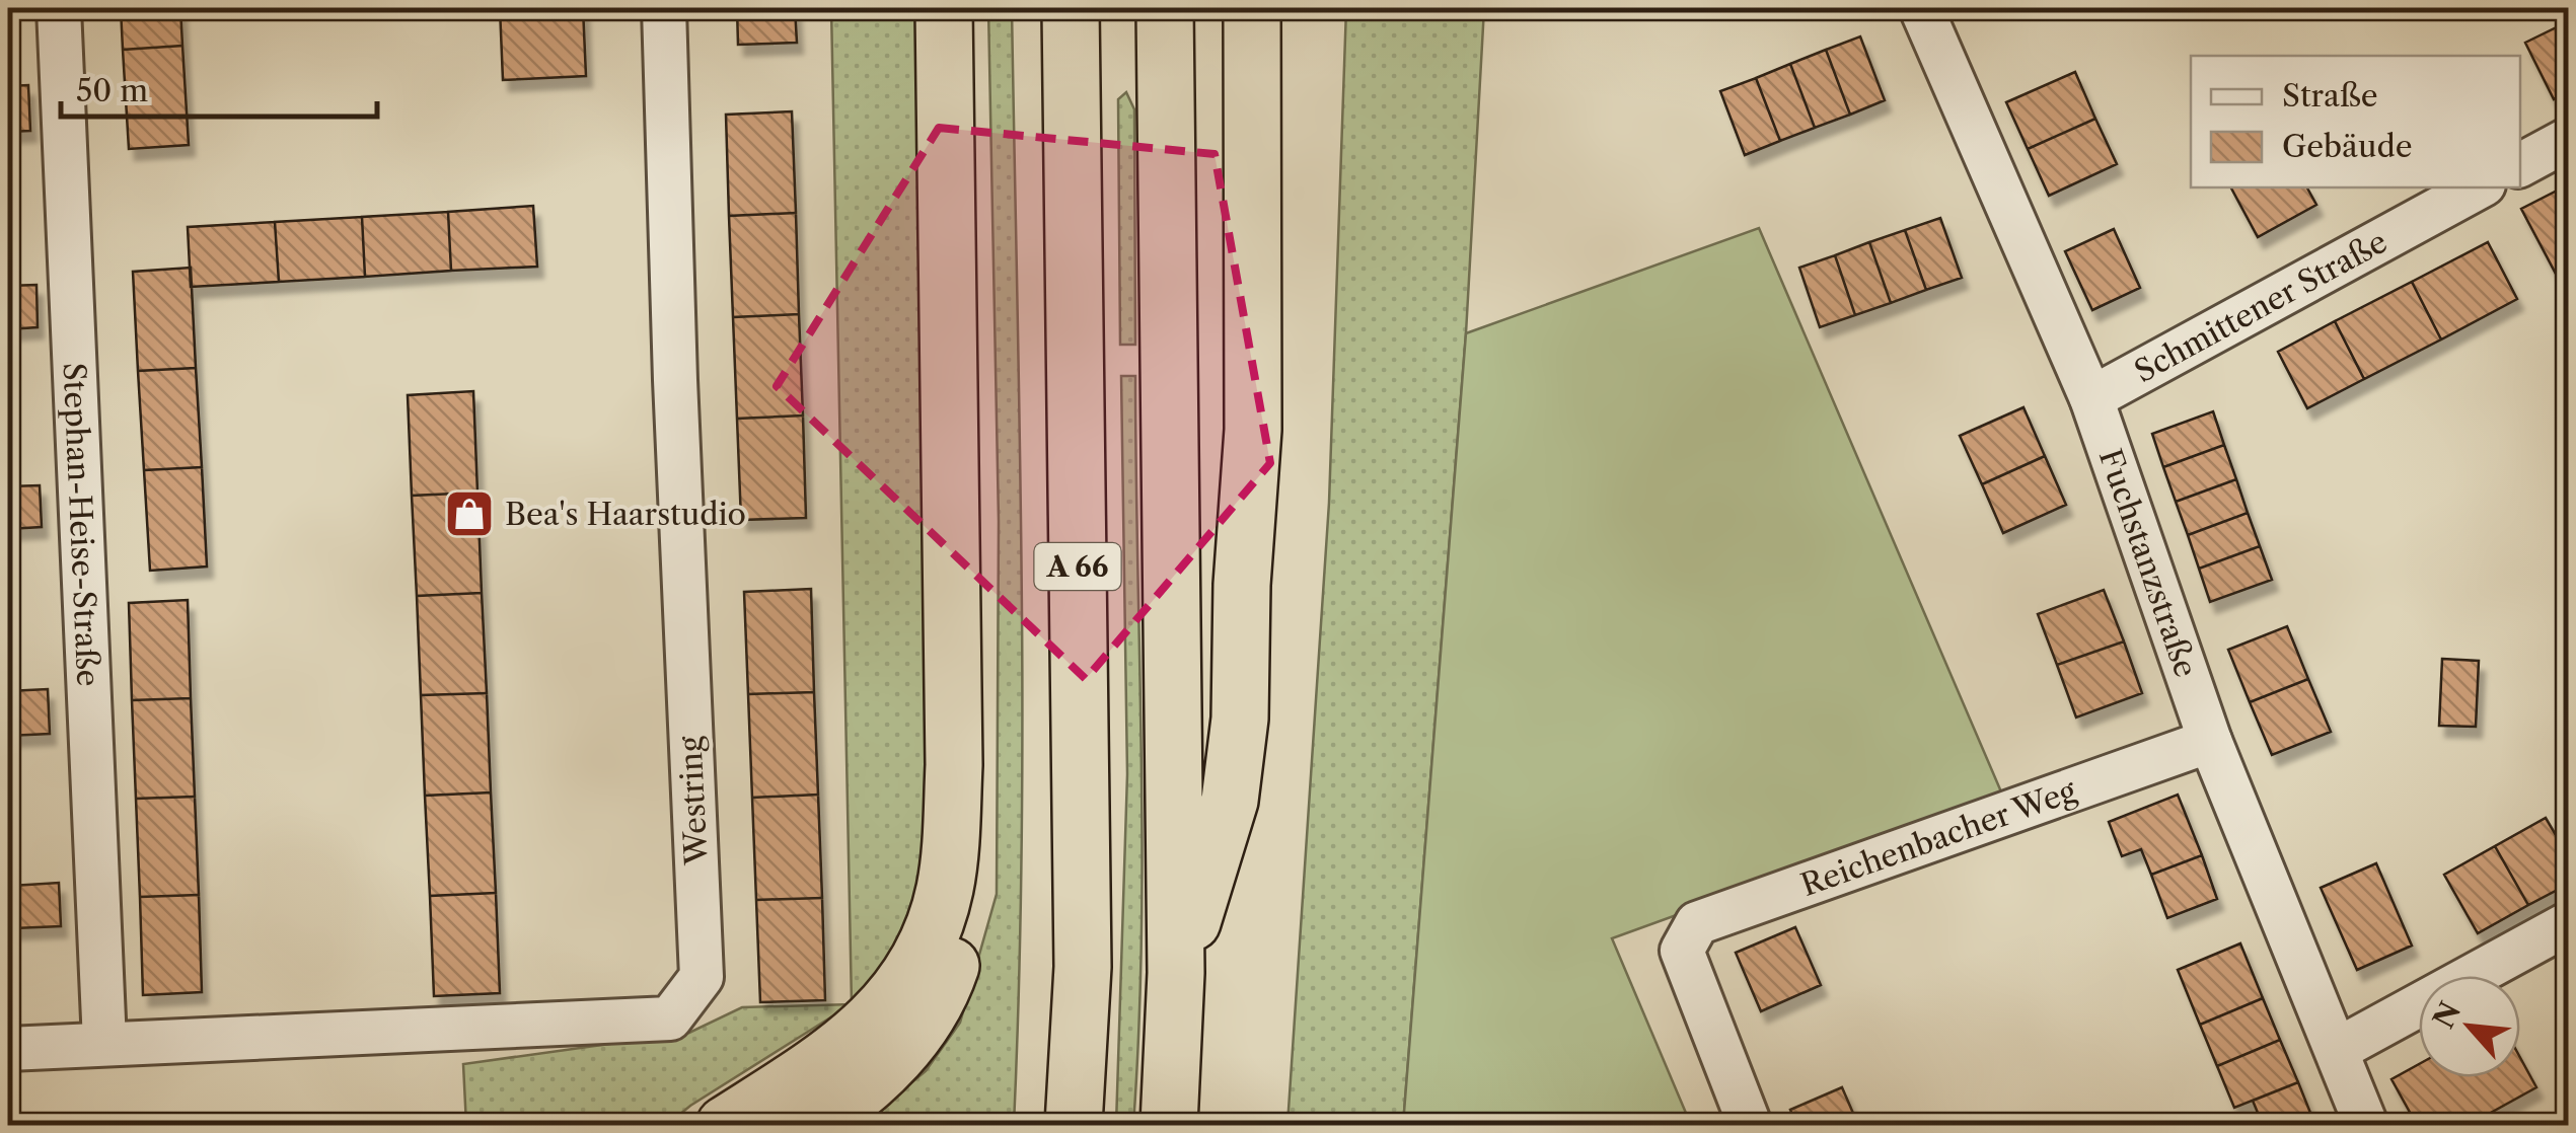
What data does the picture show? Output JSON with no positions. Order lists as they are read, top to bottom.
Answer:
{
  "streets": {
    "highway": ["A 66"],
    "street": [
      "Schmittener Straße",
      "Stephan-Heise-Straße",
      "Fuchstanzstraße",
      "Westring",
      "Reichenbacher Weg"
    ]
  },
  "crossings": [
    ["Schmittener Straße", "Fuchstanzstraße"],
    ["Stephan-Heise-Straße", "Westring"],
    ["Fuchstanzstraße", "Reichenbacher Weg"]
  ],
  "places": {
    "shop": ["Bea's Haarstudio"]
  },
  "legend": ["Straße", "Gebäude"],
  "scale_bar": "50 m",
  "north": "top left"
}
